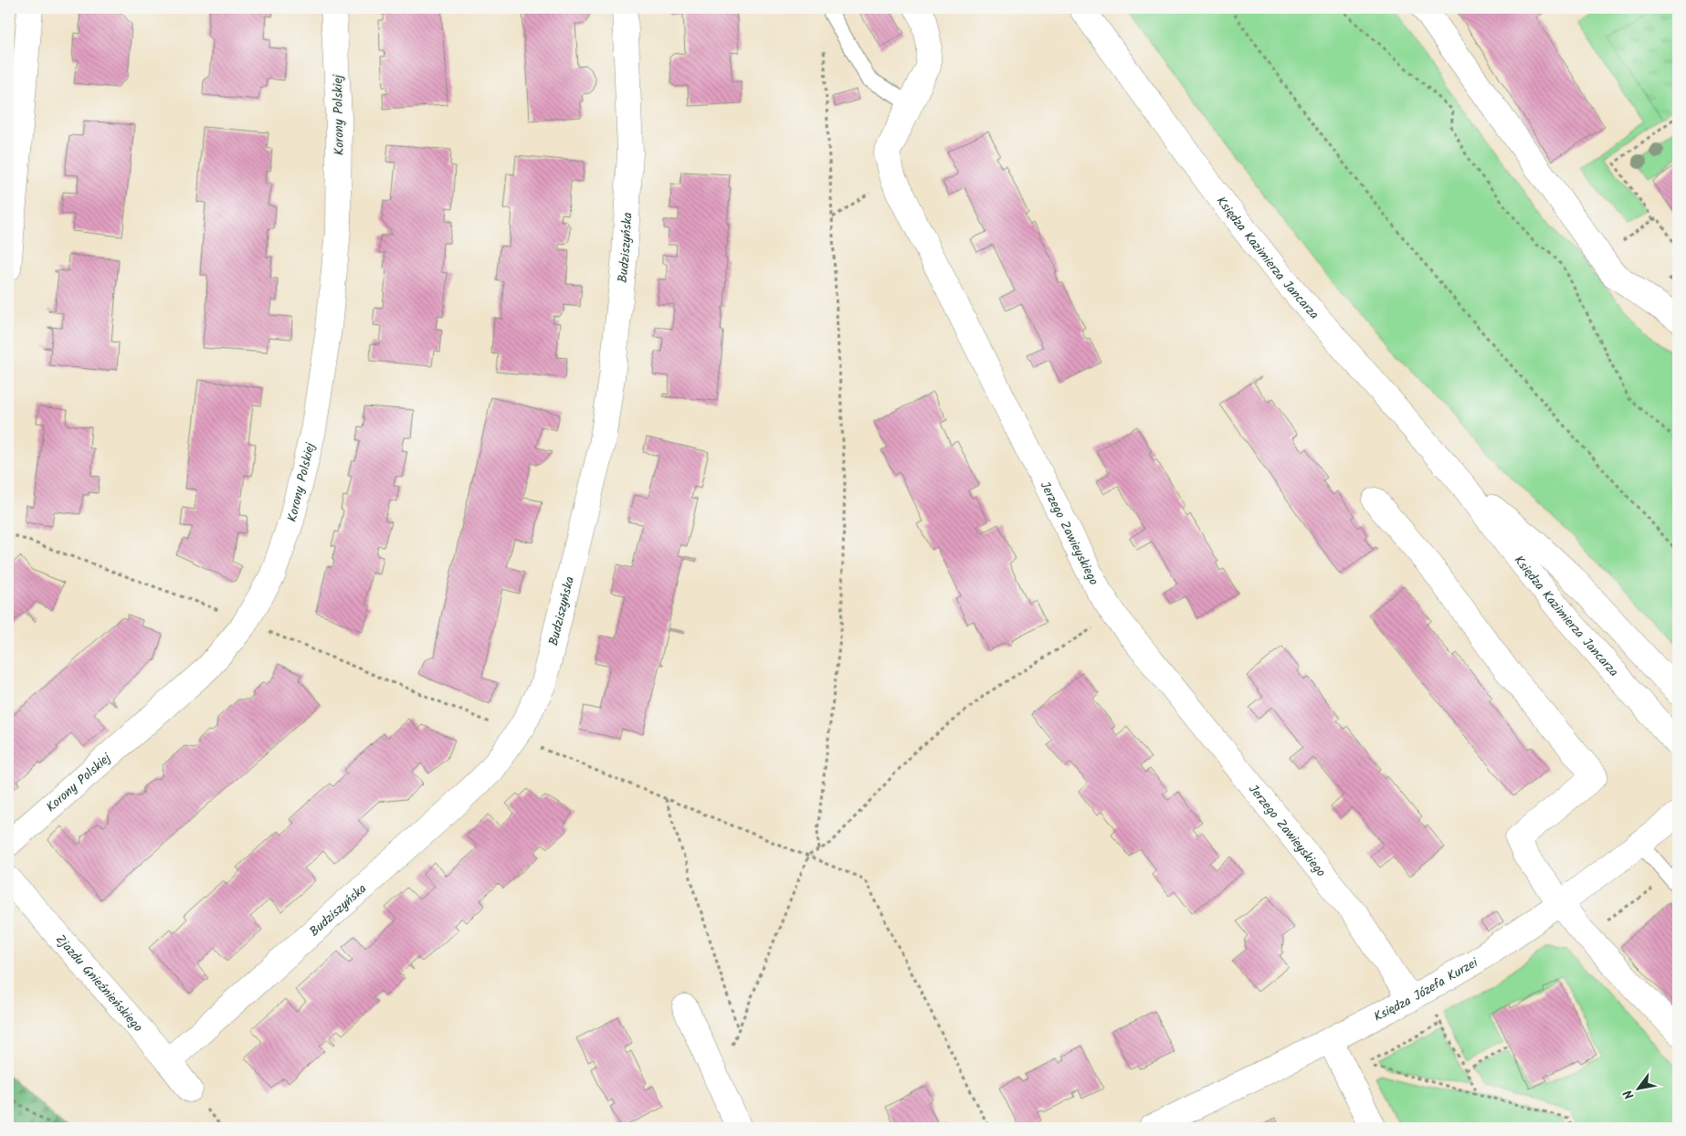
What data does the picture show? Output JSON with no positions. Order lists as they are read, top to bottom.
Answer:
{
  "streets": {
    "street": [
      "Korony Polskiej",
      "Budziszyńska",
      "Księdza Kazimierza Jancarza",
      "Jerzego Zawieyskiego",
      "Zjazdu Gnieźnieńskiego",
      "Księdza Józefa Kurzei"
    ]
  },
  "crossings": [
    ["Budziszyńska", "Zjazdu Gnieźnieńskiego"],
    ["Jerzego Zawieyskiego", "Księdza Józefa Kurzei"]
  ],
  "north": "bottom left"
}
